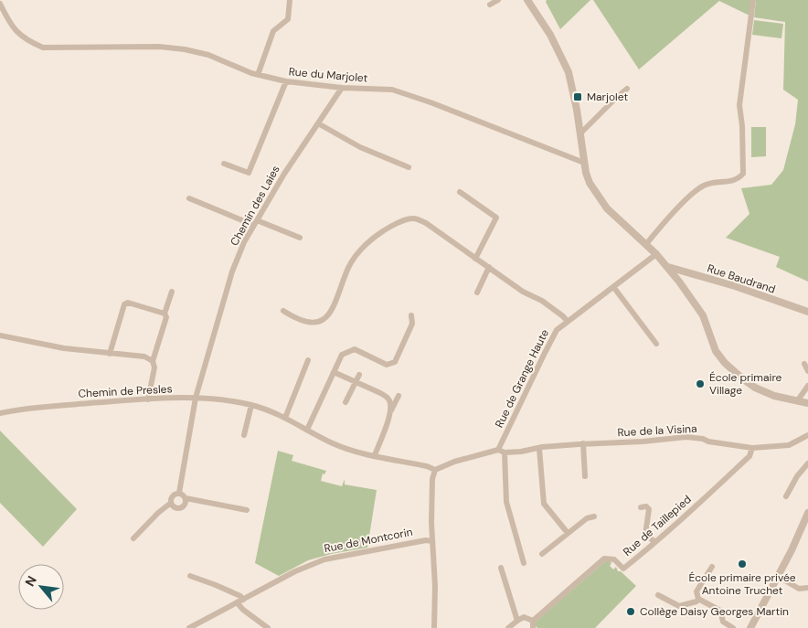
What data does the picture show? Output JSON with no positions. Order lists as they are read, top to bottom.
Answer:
{
  "streets": {
    "street": [
      "Rue du Marjolet",
      "Chemin des Laies",
      "Rue Baudrand",
      "Rue de Grange Haute",
      "Chemin de Presles",
      "Rue de la Visina",
      "Rue de Taillepied",
      "Rue de Montcorin"
    ]
  },
  "crossings": [
    ["Rue du Marjolet", "Chemin des Laies"],
    ["Chemin des Laies", "Chemin de Presles"],
    ["Rue de Grange Haute", "Rue de la Visina"],
    ["Chemin de Presles", "Rue de la Visina"],
    ["Rue de la Visina", "Rue de Taillepied"]
  ],
  "places": {
    "transit": ["Marjolet"],
    "other": ["École primaire Village", "École primaire privée Antoine Truchet", "Collège Daisy Georges Martin"]
  },
  "north": "top left"
}
